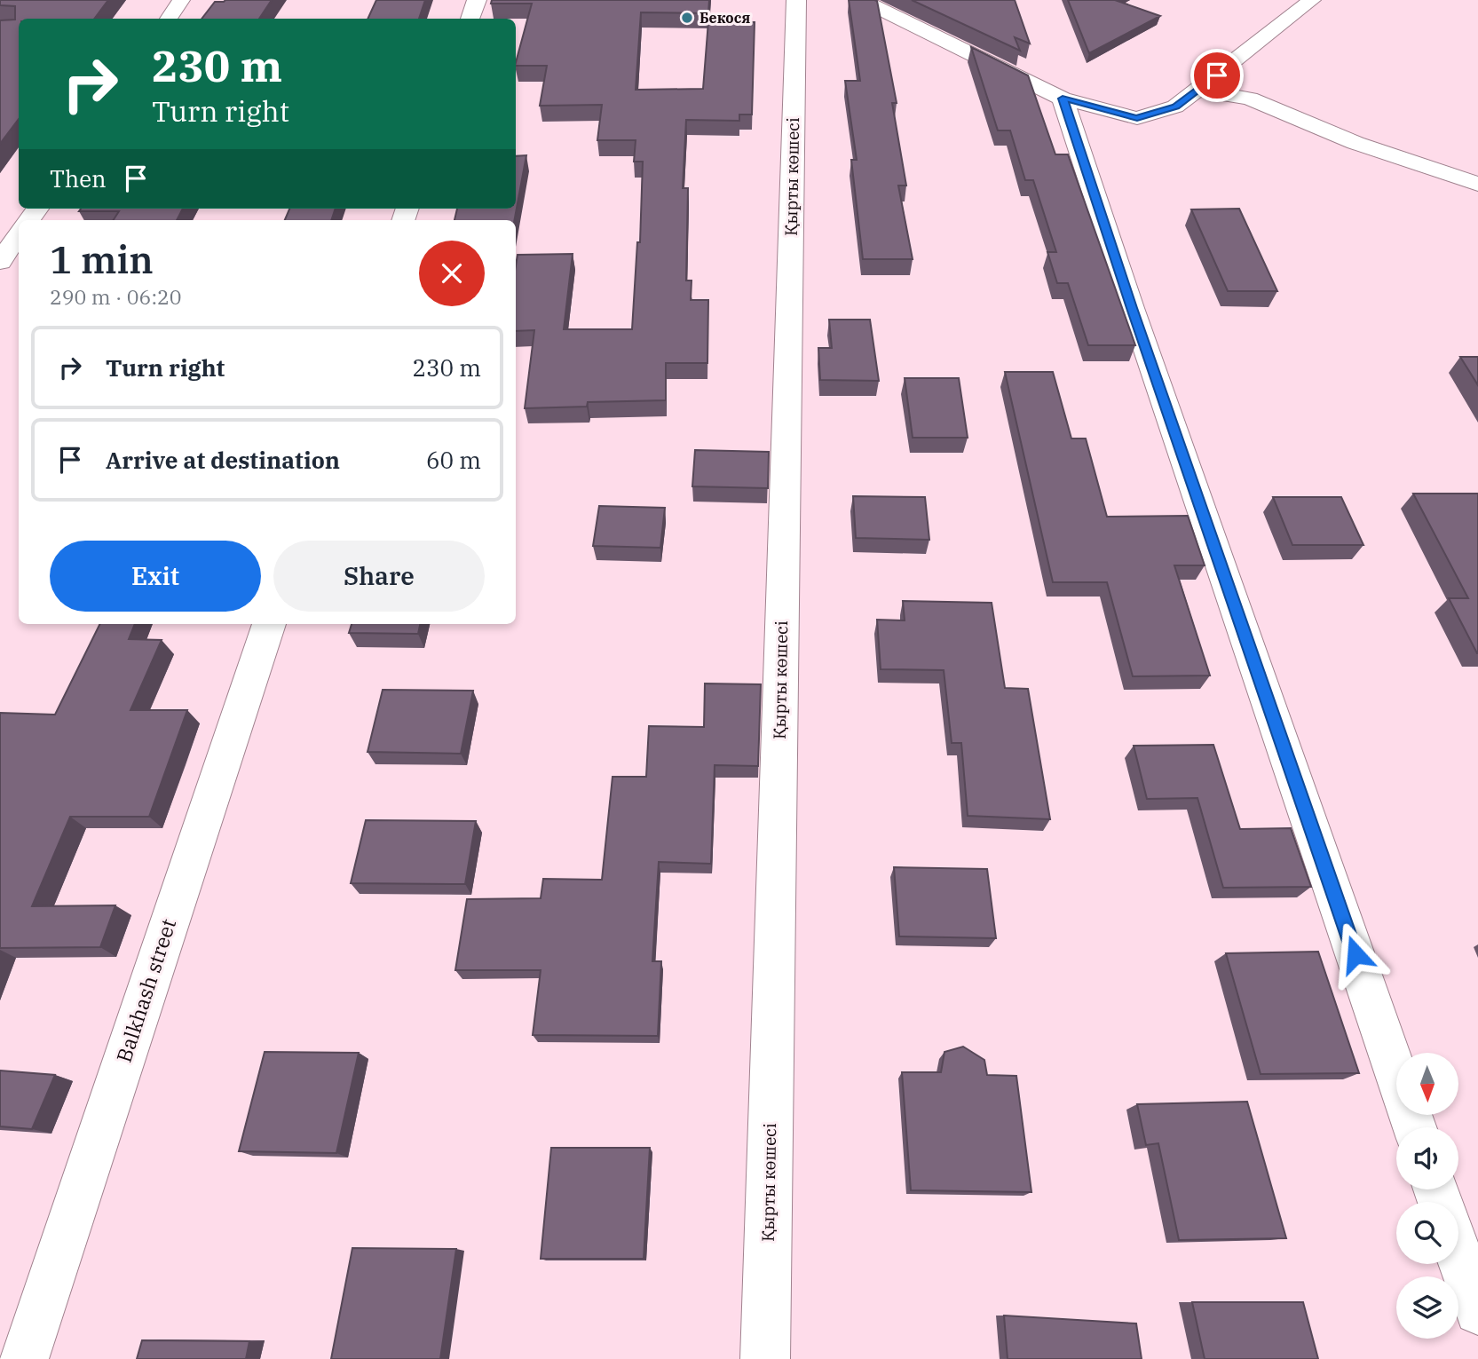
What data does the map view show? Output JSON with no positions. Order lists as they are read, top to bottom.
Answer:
{
  "streets": {
    "street": ["Қырты көшесі", "Balkhash street"]
  },
  "places": ["Бекося"],
  "north": "bottom",
  "page": {
    "turn": ["230 m", "Turn right"],
    "then": "Then",
    "heading": ["1 min", "290 m · 06:20"],
    "list": [
      {
        "name": "Turn right",
        "value": "230 m"
      },
      {
        "name": "Arrive at destination",
        "value": "60 m"
      }
    ],
    "buttons": ["Exit", "Share"]
  }
}
